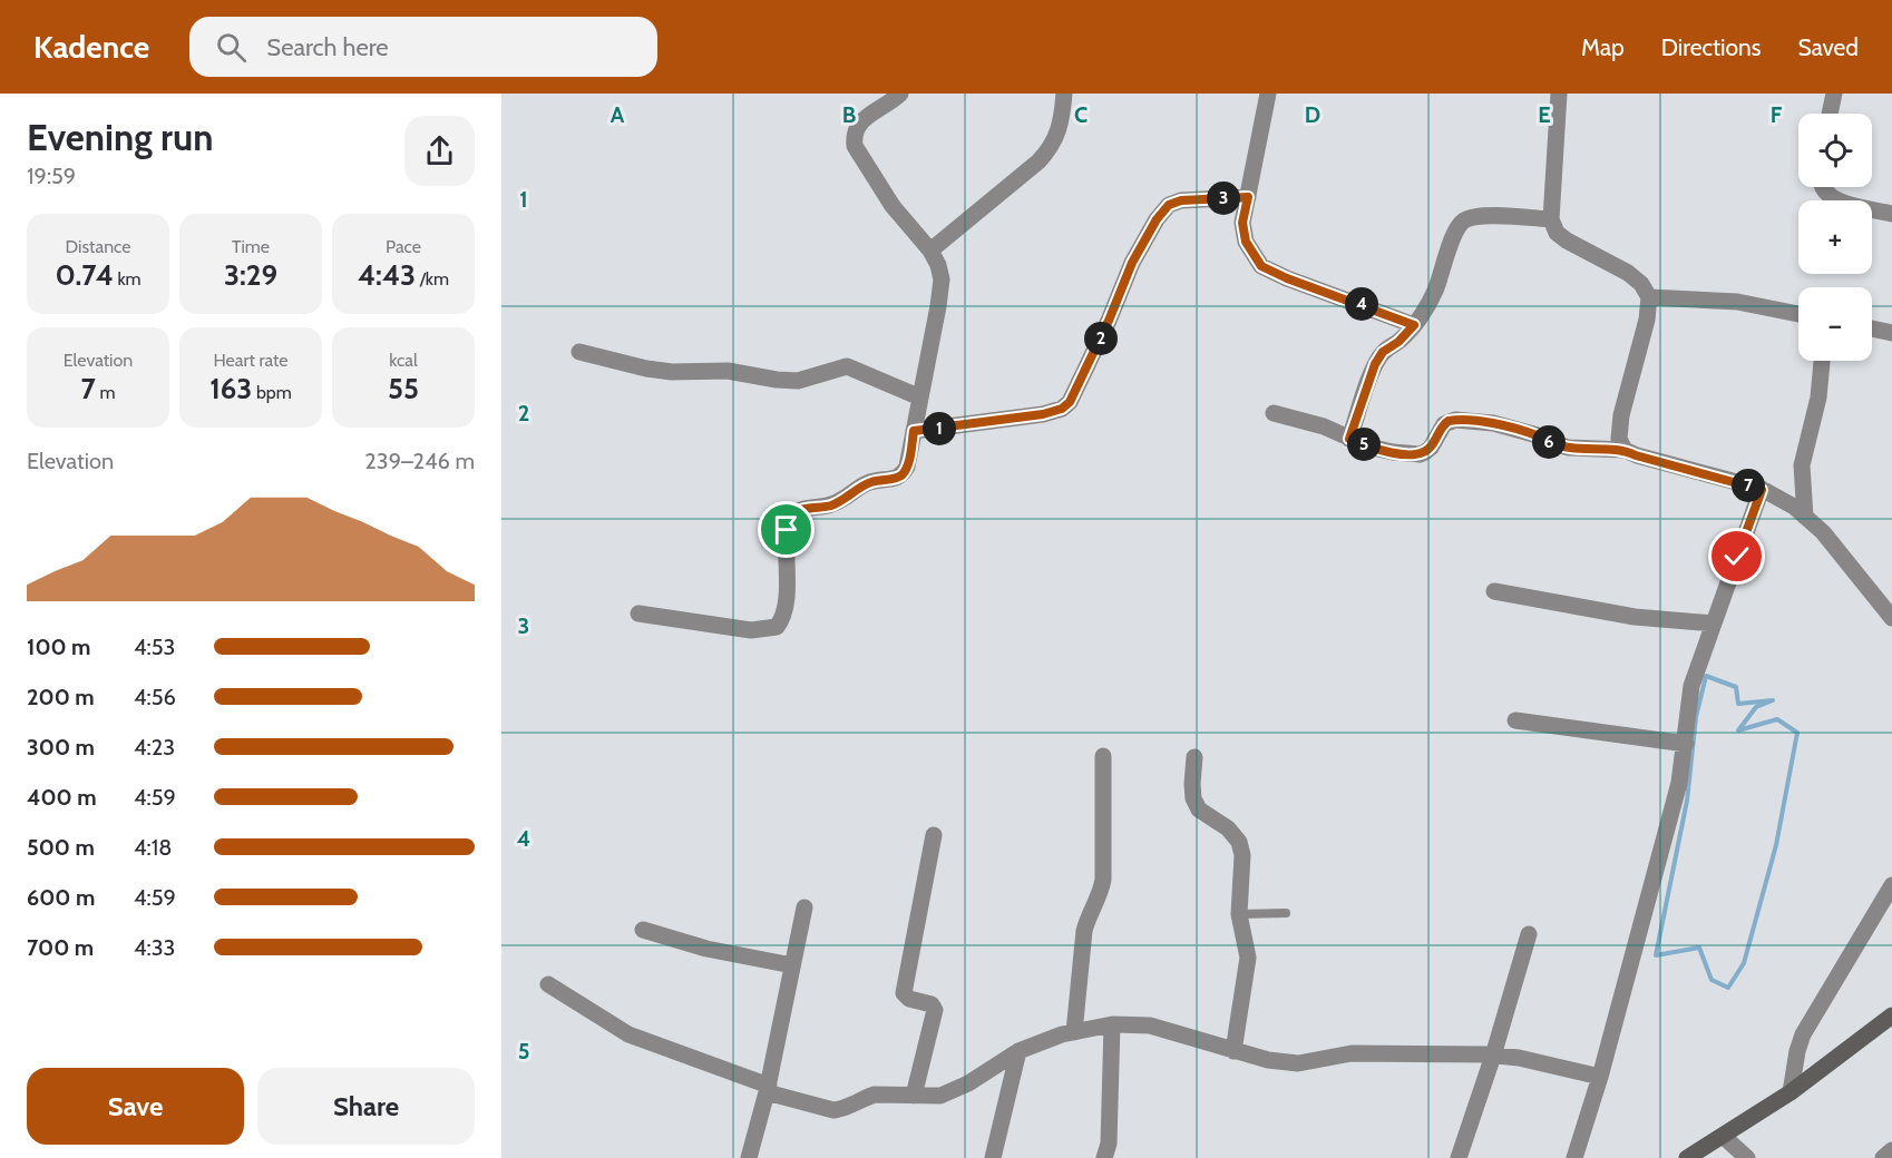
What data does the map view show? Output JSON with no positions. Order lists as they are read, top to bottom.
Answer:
{
  "page": {
    "header": "Kadence",
    "search": "Search here",
    "nav": ["Map", "Directions", "Saved"],
    "heading": ["Evening run", "19:59"],
    "map_buttons": ["+", "−"],
    "pins": [
      "3",
      "4",
      "2",
      "1",
      "6",
      "5",
      "7"
    ],
    "stats": [
      ["Distance", "0.74 km"],
      ["Time", "3:29"],
      ["Pace", "4:43 /km"],
      ["Elevation", "7 m"],
      ["Heart rate", "163 bpm"],
      ["kcal", "55"]
    ],
    "chart": ["Elevation", "239–246 m"],
    "list": [
      {
        "name": "100 m",
        "note": "4:53"
      },
      {
        "name": "200 m",
        "note": "4:56"
      },
      {
        "name": "300 m",
        "note": "4:23"
      },
      {
        "name": "400 m",
        "note": "4:59"
      },
      {
        "name": "500 m",
        "note": "4:18"
      },
      {
        "name": "600 m",
        "note": "4:59"
      },
      {
        "name": "700 m",
        "note": "4:33"
      }
    ],
    "buttons": ["Save", "Share"]
  },
  "grid": {
    "columns": [
      "A",
      "B",
      "C",
      "D",
      "E",
      "F"
    ],
    "rows": [
      "1",
      "2",
      "3",
      "4",
      "5"
    ]
  }
}
